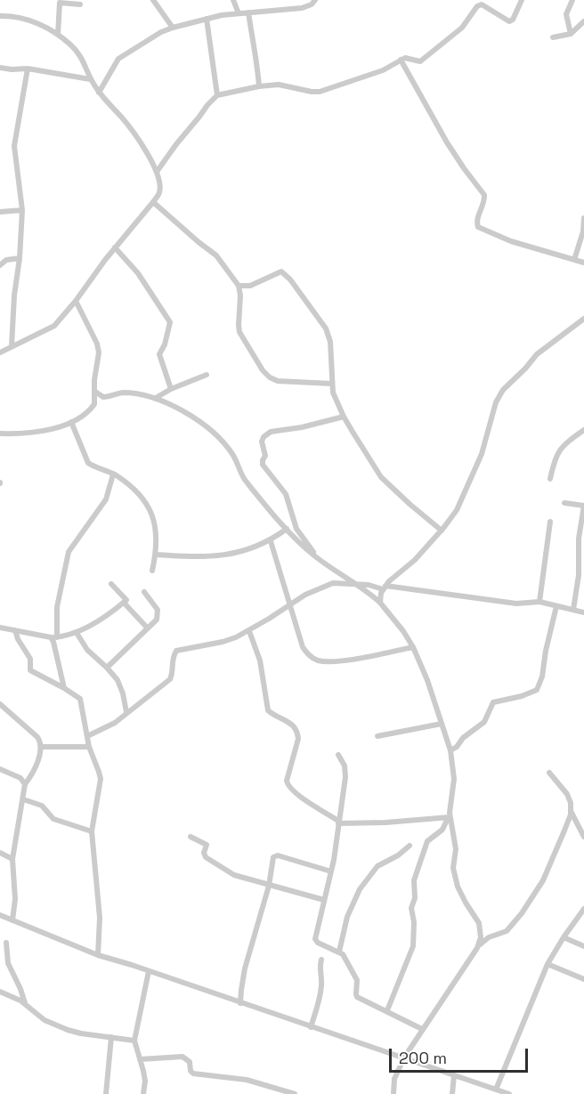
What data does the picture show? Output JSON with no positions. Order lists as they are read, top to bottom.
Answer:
{
  "scale_bar": "200 m"
}
